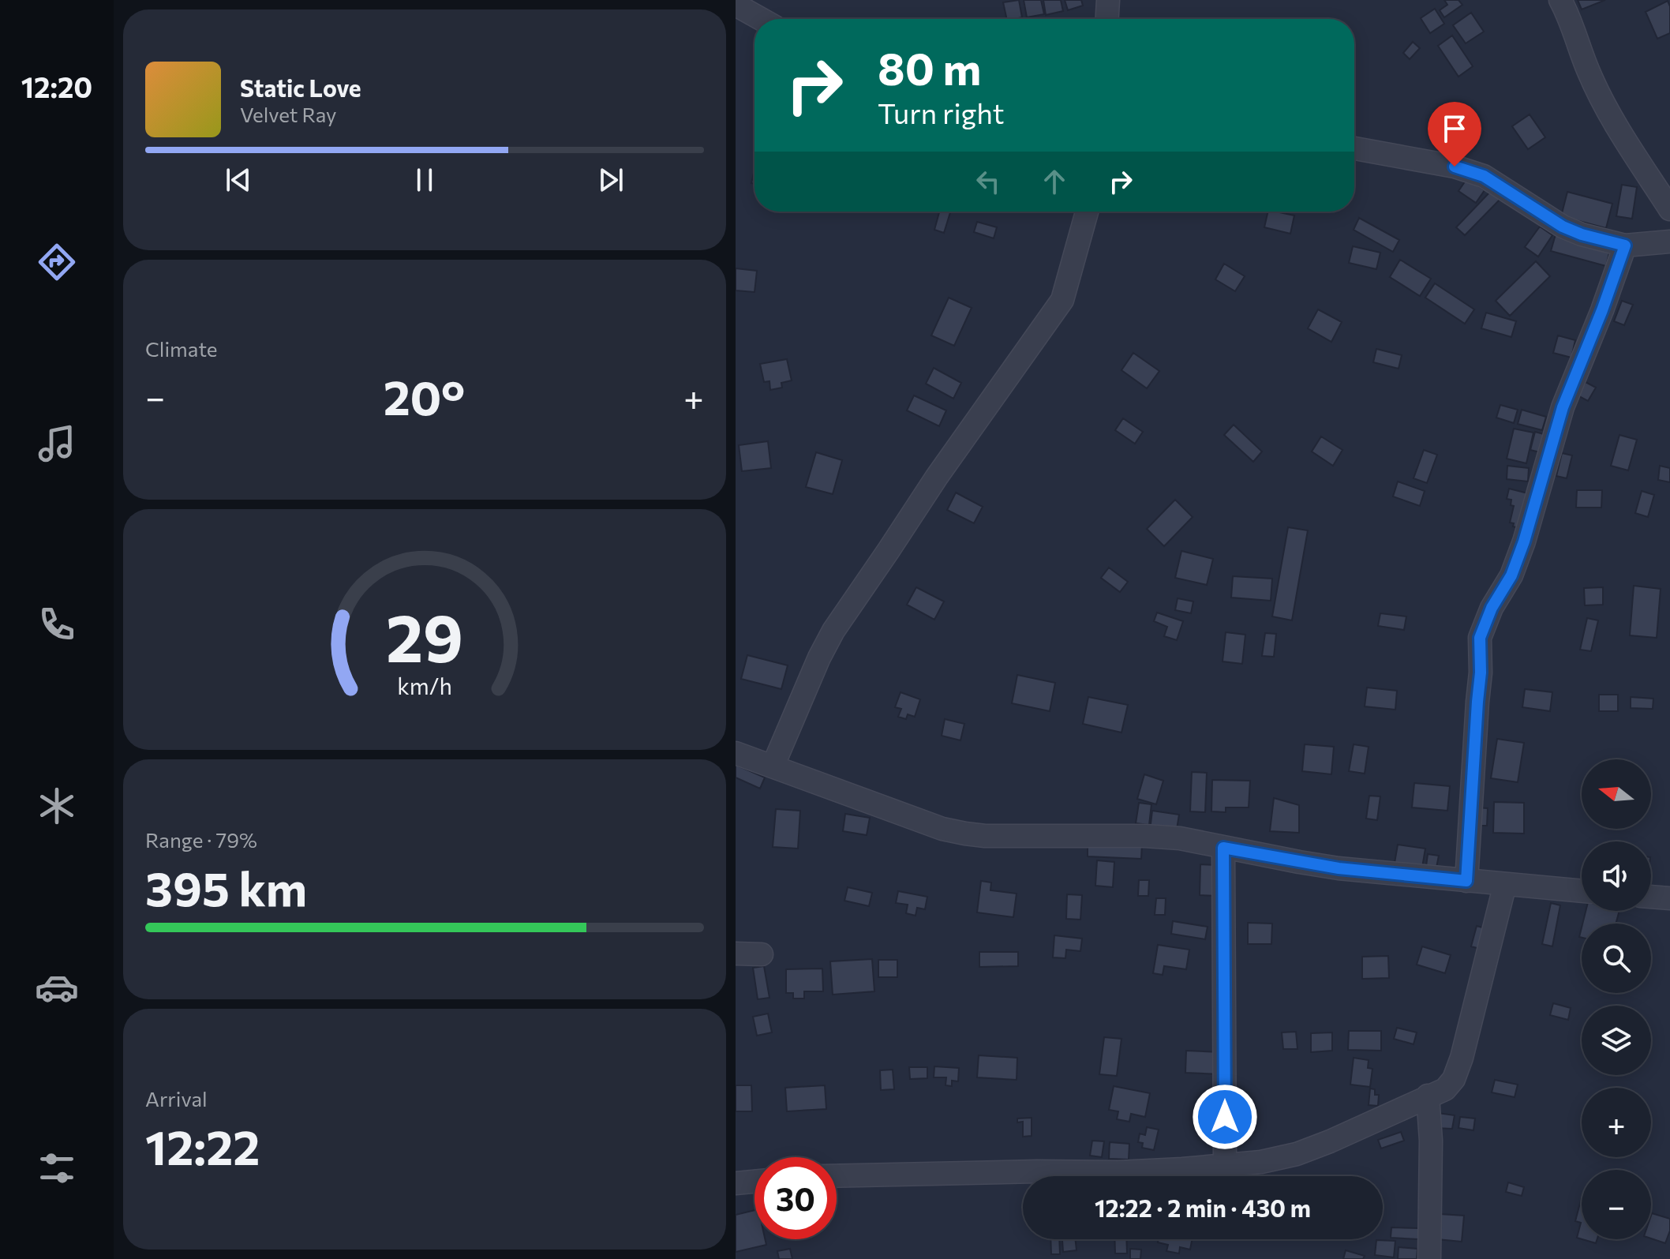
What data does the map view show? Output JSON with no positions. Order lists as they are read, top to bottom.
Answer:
{
  "north": "left",
  "page": {
    "tabs": "12:20",
    "turn": ["80 m", "Turn right"],
    "song": ["Static Love", "Velvet Ray"],
    "tile": [
      "Climate",
      ["Range · 79%", "395 km"],
      ["Arrival", "12:22"]
    ],
    "heat": ["−", "20°", "+"],
    "map_buttons": ["+", "−"],
    "limit": "30",
    "trip": "12:22 · 2 min · 430 m",
    "gauge": ["29", "km/h"]
  }
}
